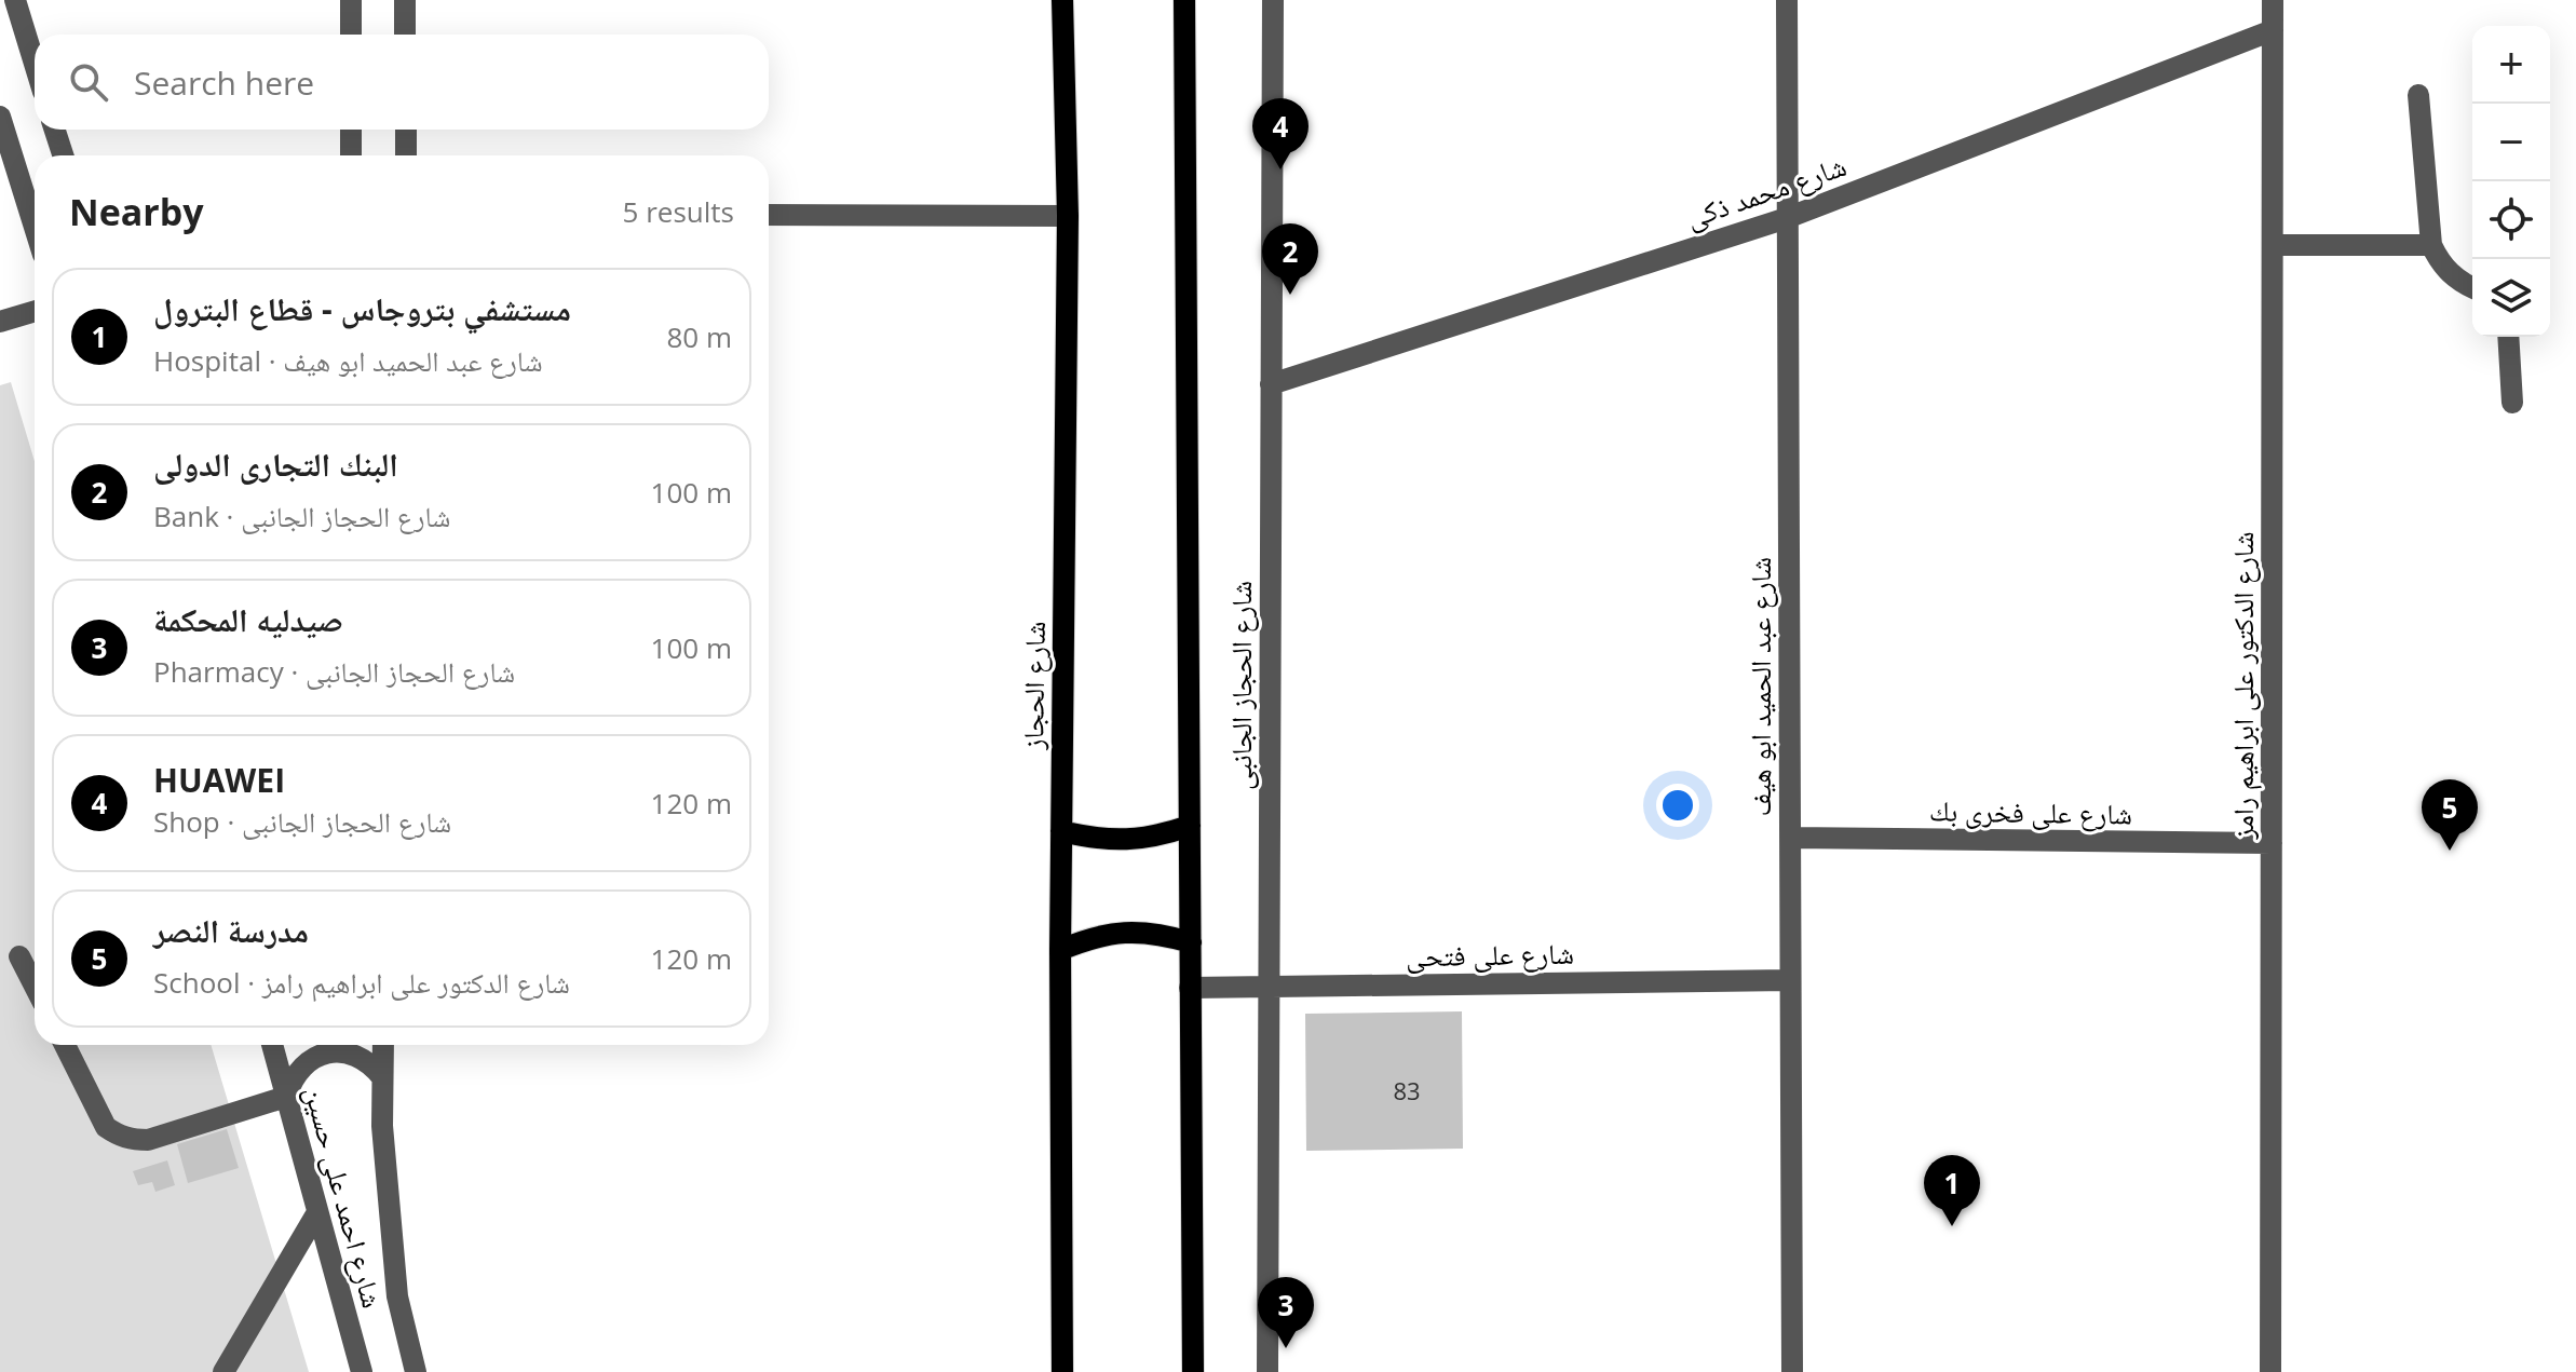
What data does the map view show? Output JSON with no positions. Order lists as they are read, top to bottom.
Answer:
{
  "streets": {
    "main road": ["شارع الحجاز"],
    "street": [
      "شارع محمد ذكى",
      "شارع الحجاز الجانبى",
      "شارع الدكتور على ابراهيم رامز",
      "شارع عبد الحميد ابو هيف",
      "شارع على فخرى بك",
      "شارع على فتحى",
      "شارع احمد على حسين"
    ]
  },
  "crossings": [
    ["شارع محمد ذكى", "شارع الحجاز الجانبى"],
    ["شارع محمد ذكى", "شارع الدكتور على ابراهيم رامز"],
    ["شارع محمد ذكى", "شارع عبد الحميد ابو هيف"],
    ["شارع الحجاز الجانبى", "شارع على فتحى"],
    ["شارع الدكتور على ابراهيم رامز", "شارع على فخرى بك"],
    ["شارع عبد الحميد ابو هيف", "شارع على فخرى بك"],
    ["شارع عبد الحميد ابو هيف", "شارع على فتحى"]
  ],
  "house_numbers": ["83"],
  "page": {
    "map_buttons": ["+", "−"],
    "search": "Search here",
    "pins": [
      "4",
      "2",
      "5",
      "1",
      "3"
    ],
    "heading": ["Nearby", "5 results"],
    "list": [
      {
        "mark": "1",
        "name": "مستشفي بتروجاس - قطاع البترول",
        "note": "Hospital · شارع عبد الحميد ابو هيف",
        "value": "80 m"
      },
      {
        "mark": "2",
        "name": "البنك التجارى الدولى",
        "note": "Bank · شارع الحجاز الجانبى",
        "value": "100 m"
      },
      {
        "mark": "3",
        "name": "صيدليه المحكمة",
        "note": "Pharmacy · شارع الحجاز الجانبى",
        "value": "100 m"
      },
      {
        "mark": "4",
        "name": "HUAWEI",
        "note": "Shop · شارع الحجاز الجانبى",
        "value": "120 m"
      },
      {
        "mark": "5",
        "name": "مدرسة النصر",
        "note": "School · شارع الدكتور على ابراهيم رامز",
        "value": "120 m"
      }
    ]
  }
}
